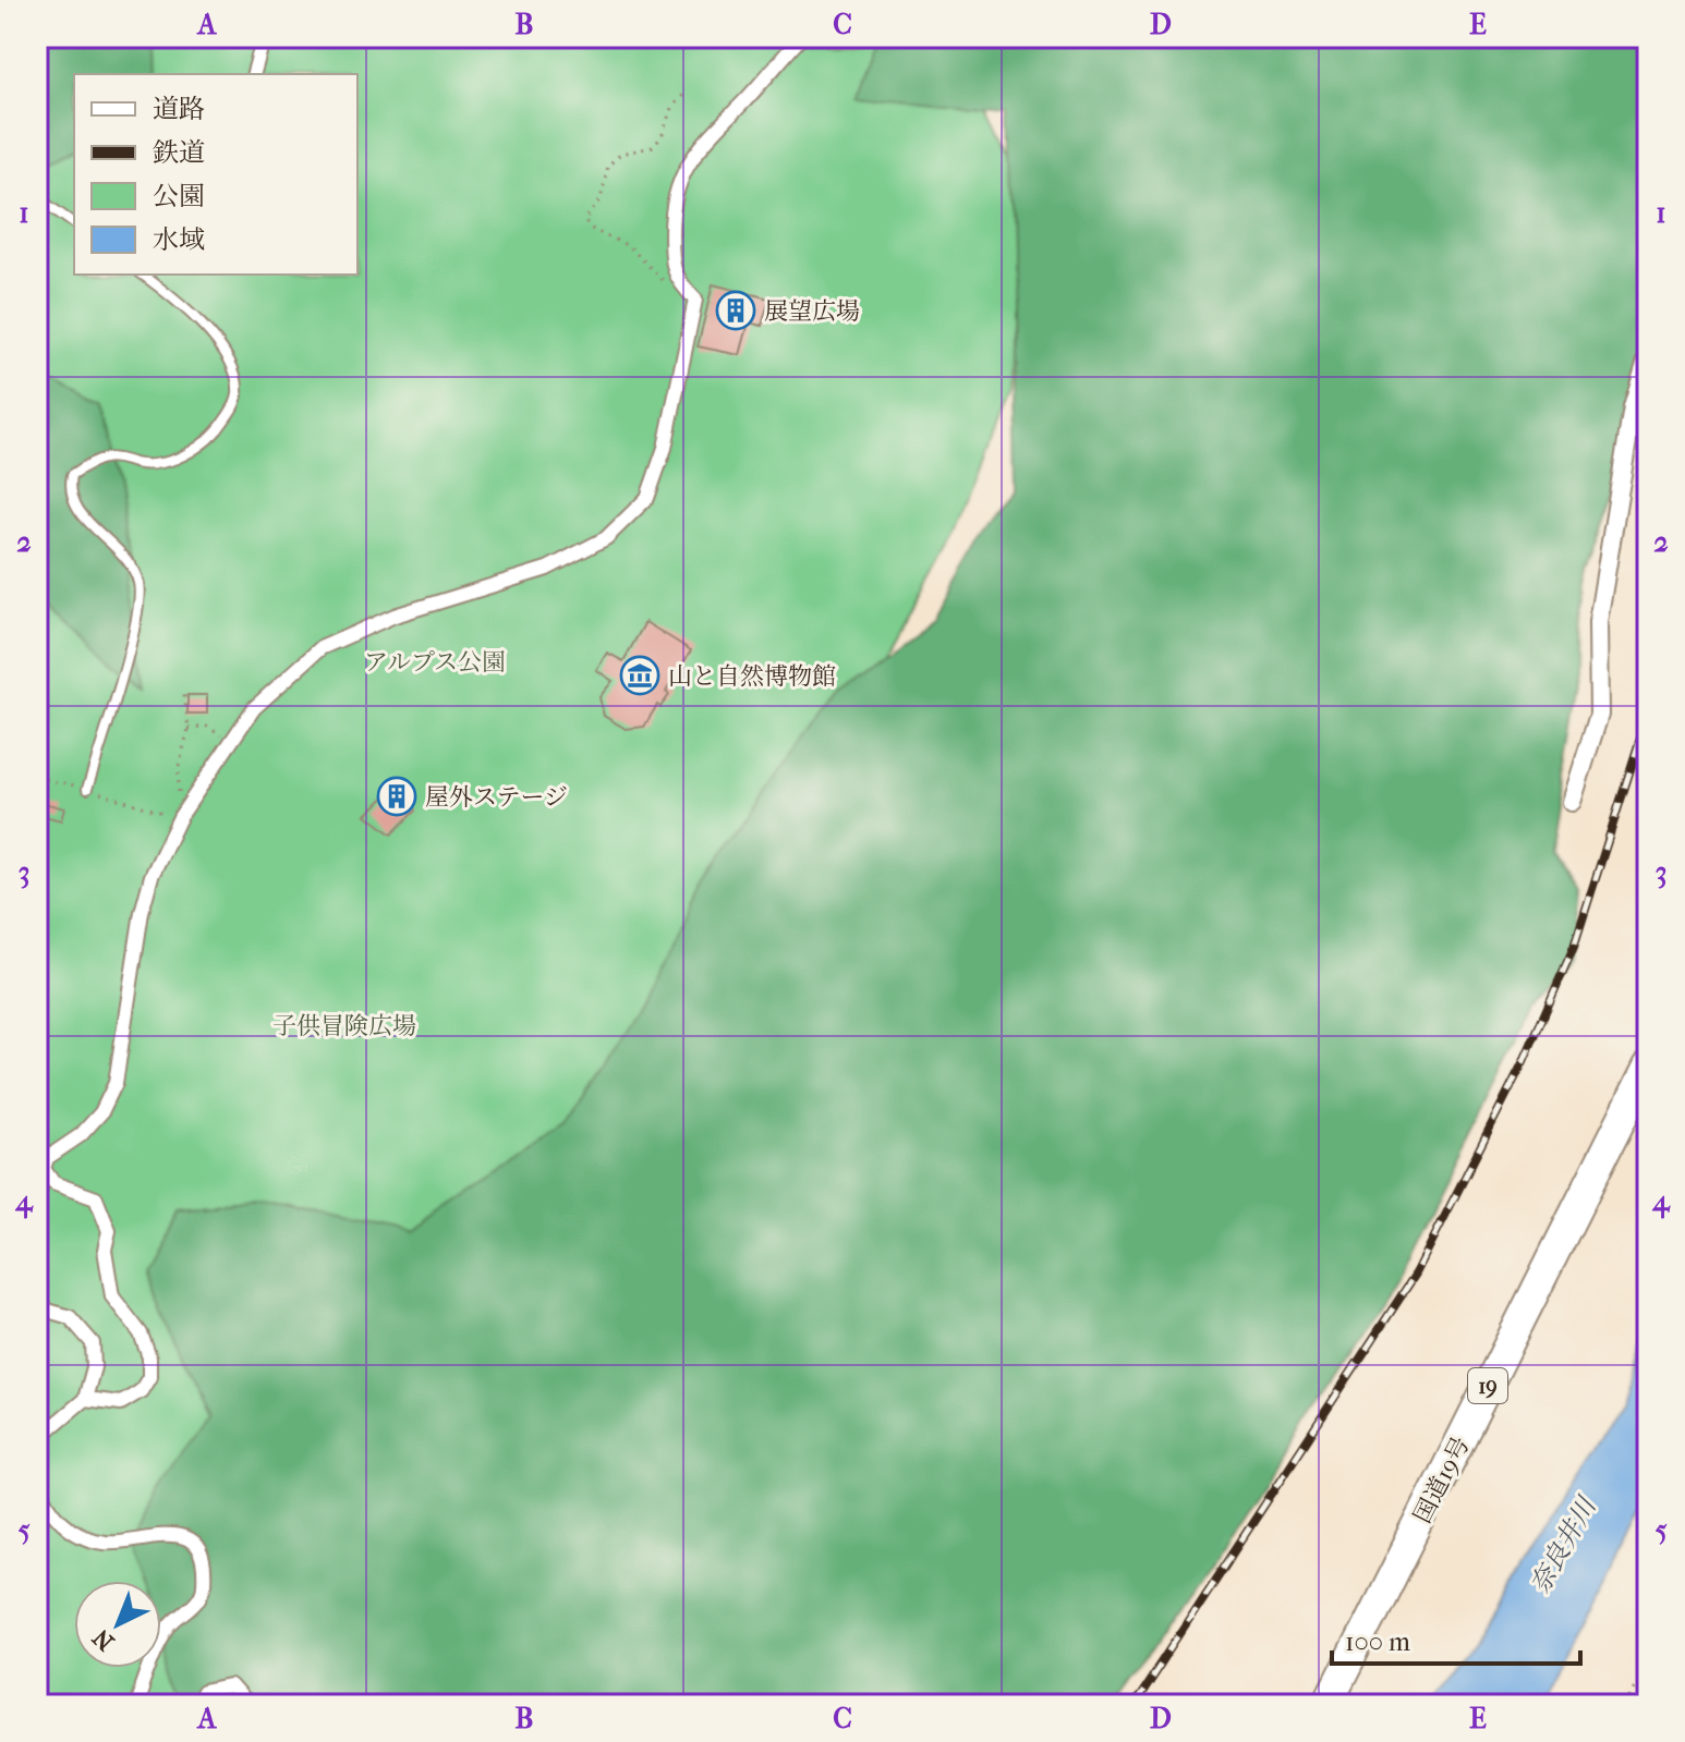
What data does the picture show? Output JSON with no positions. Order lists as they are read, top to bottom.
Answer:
{
  "streets": {
    "highway": ["19", "国道19号"]
  },
  "water": ["奈良井川"],
  "parks": ["アルプス公園", "子供冒険広場"],
  "places": {
    "building": ["展望広場", "屋外ステージ"],
    "museum": ["山と自然博物館"]
  },
  "legend": [
    "道路",
    "鉄道",
    "公園",
    "水域"
  ],
  "scale_bar": "100 m",
  "north": "bottom left",
  "grid": {
    "columns": [
      "A",
      "B",
      "C",
      "D",
      "E"
    ],
    "rows": [
      "1",
      "2",
      "3",
      "4",
      "5"
    ]
  }
}
